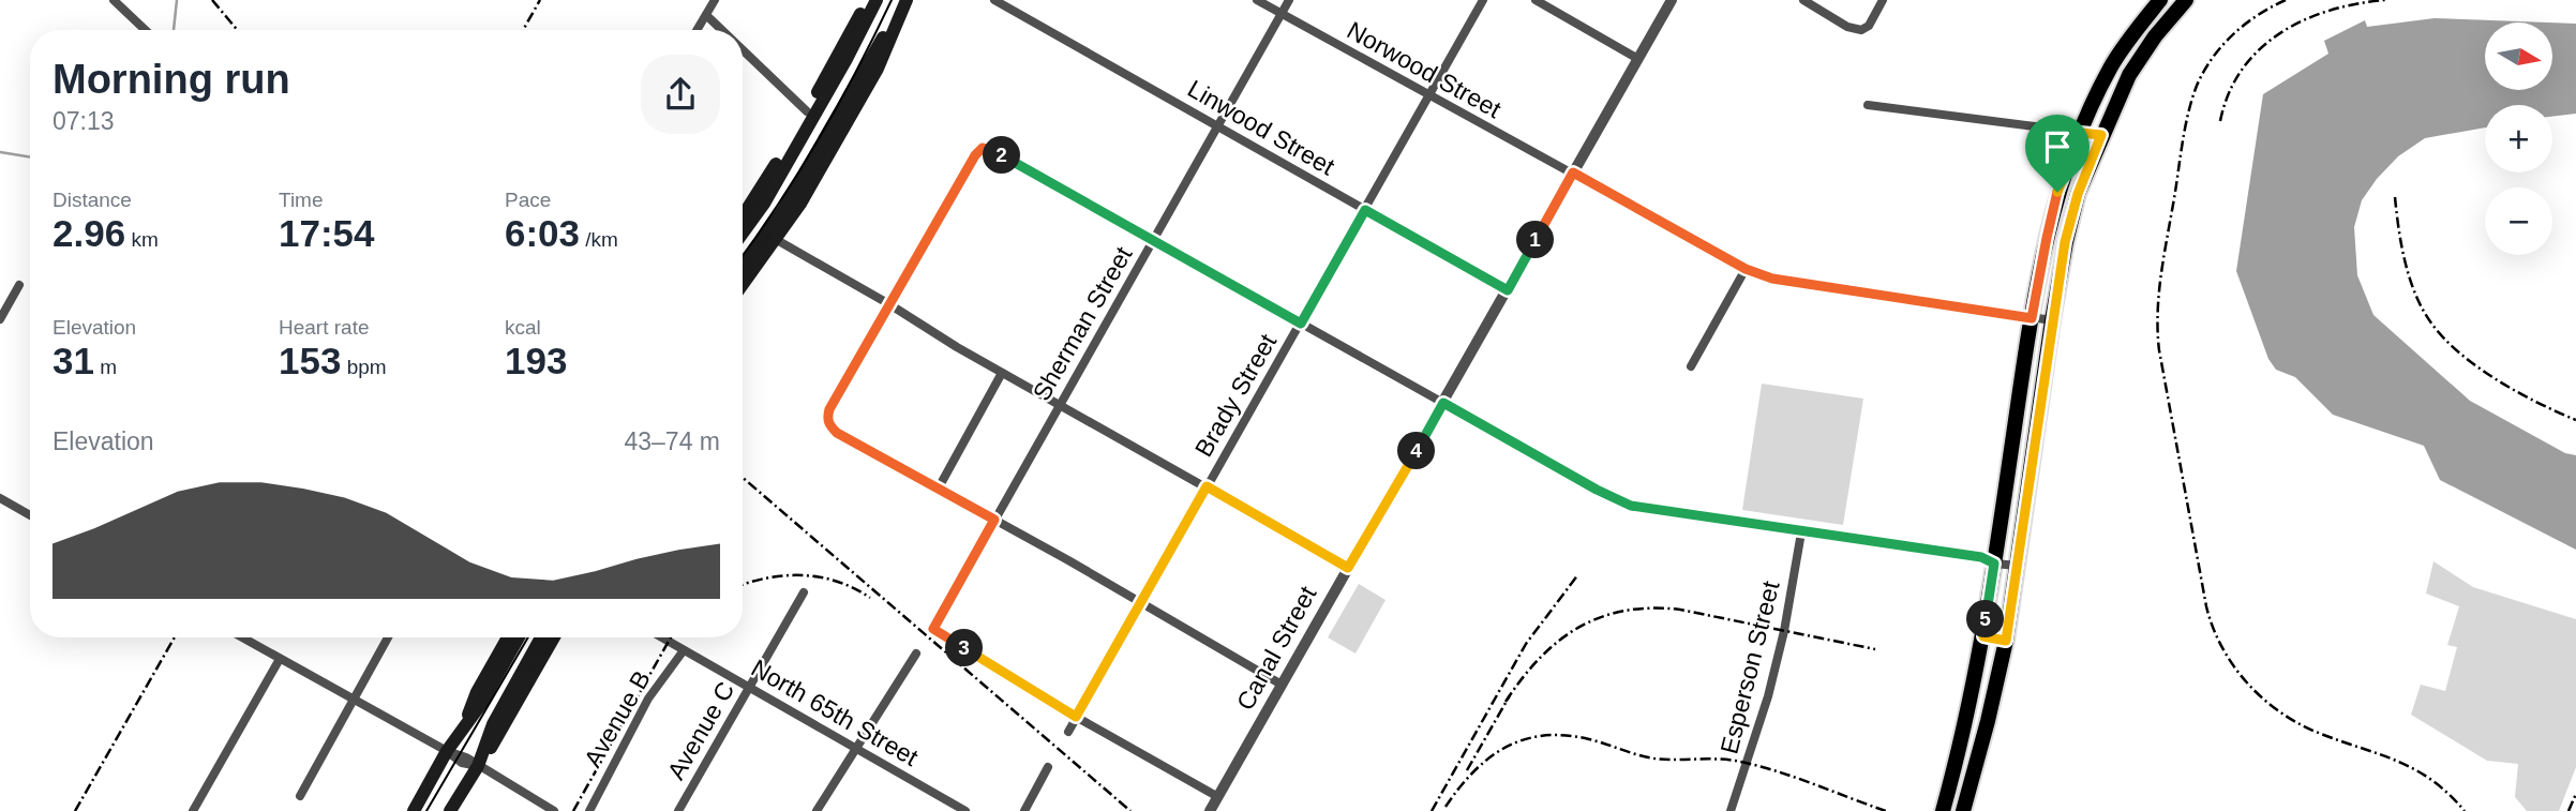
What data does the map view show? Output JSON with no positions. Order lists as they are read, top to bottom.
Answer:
{
  "streets": {
    "street": [
      "Norwood Street",
      "Linwood Street",
      "Sherman Street",
      "Brady Street",
      "Canal Street",
      "Esperson Street",
      "North 65th Street",
      "Avenue B",
      "Avenue C"
    ]
  },
  "crossings": [
    ["Norwood Street", "Sherman Street"],
    ["Norwood Street", "Brady Street"],
    ["Norwood Street", "Canal Street"],
    ["Linwood Street", "Sherman Street"],
    ["Linwood Street", "Brady Street"],
    ["Linwood Street", "Canal Street"],
    ["Sherman Street", "Brady Street"],
    ["North 65th Street", "Avenue B"],
    ["North 65th Street", "Avenue C"]
  ],
  "north": "right",
  "page": {
    "map_buttons": ["+", "−"],
    "heading": ["Morning run", "07:13"],
    "pins": [
      "2",
      "1",
      "4",
      "5",
      "3"
    ],
    "stats": [
      ["Distance", "2.96 km"],
      ["Time", "17:54"],
      ["Pace", "6:03 /km"],
      ["Elevation", "31 m"],
      ["Heart rate", "153 bpm"],
      ["kcal", "193"]
    ],
    "chart": ["Elevation", "43–74 m"]
  }
}
